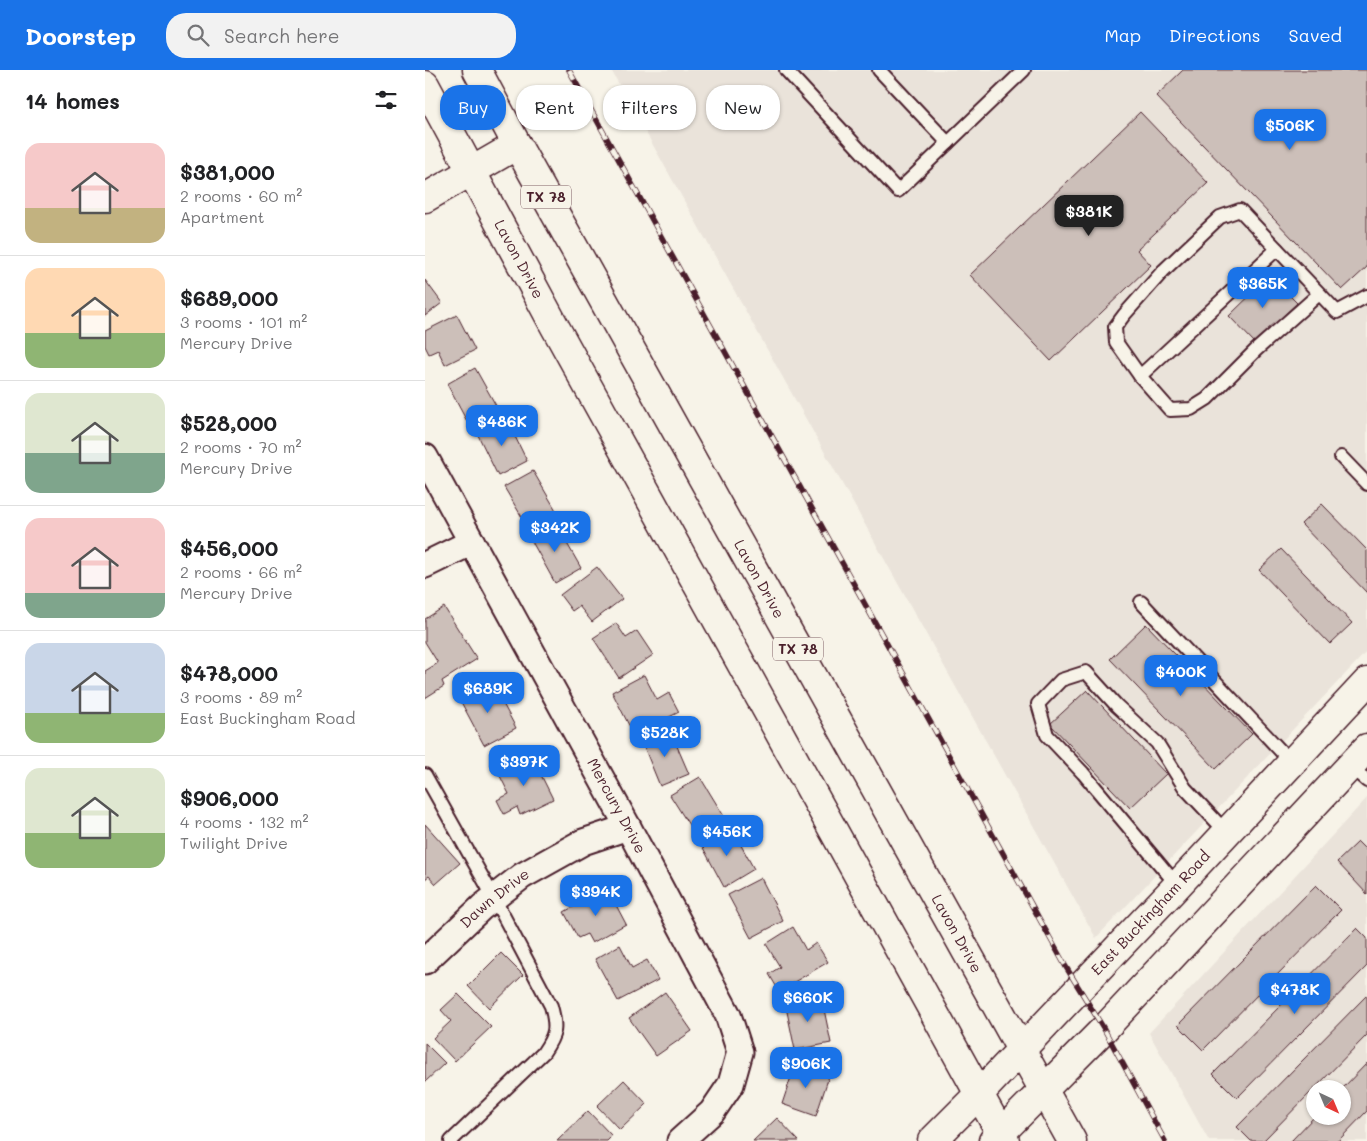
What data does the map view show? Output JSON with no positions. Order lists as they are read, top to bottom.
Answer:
{
  "streets": {
    "main road": ["TX 78", "Lavon Drive", "East Buckingham Road"],
    "street": ["Mercury Drive", "Dawn Drive"]
  },
  "crossings": [
    ["Lavon Drive", "East Buckingham Road"],
    ["Mercury Drive", "Dawn Drive"]
  ],
  "north": "bottom right",
  "page": {
    "header": "Doorstep",
    "search": "Search here",
    "nav": ["Map", "Directions", "Saved"],
    "heading": "14 homes",
    "chip": [
      "Buy",
      "Rent",
      "Filters",
      "New"
    ],
    "price": [
      "$506K",
      "$381K",
      "$365K",
      "$486K",
      "$342K",
      "$400K",
      "$689K",
      "$528K",
      "$397K",
      "$456K",
      "$394K",
      "$478K",
      "$660K",
      "$906K"
    ],
    "list": [
      {
        "name": "$381,000",
        "note": "2 rooms · 60 m² · Apartment"
      },
      {
        "name": "$689,000",
        "note": "3 rooms · 101 m² · Mercury Drive"
      },
      {
        "name": "$528,000",
        "note": "2 rooms · 70 m² · Mercury Drive"
      },
      {
        "name": "$456,000",
        "note": "2 rooms · 66 m² · Mercury Drive"
      },
      {
        "name": "$478,000",
        "note": "3 rooms · 89 m² · East Buckingham Road"
      },
      {
        "name": "$906,000",
        "note": "4 rooms · 132 m² · Twilight Drive"
      }
    ]
  }
}
